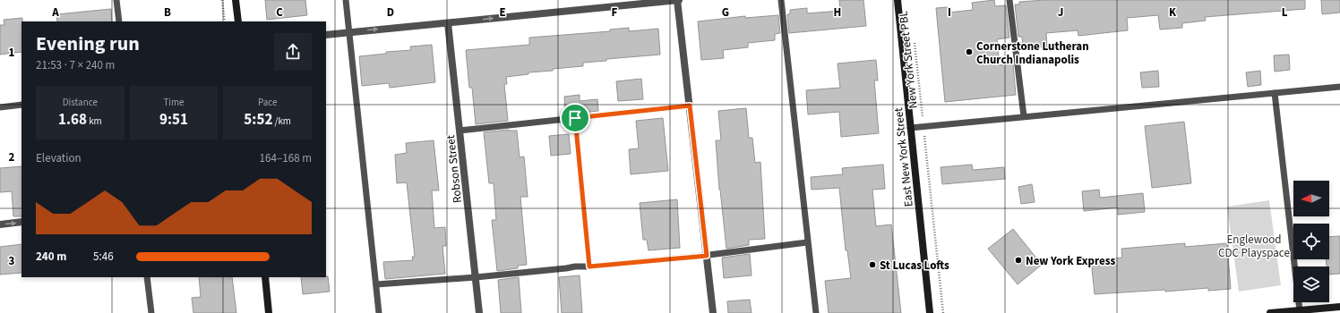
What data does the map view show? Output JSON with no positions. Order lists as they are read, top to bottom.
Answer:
{
  "streets": {
    "main road": ["East New York Street"],
    "street": ["Robson Street"],
    "path": ["New York Street PBL"]
  },
  "parks": ["Englewood CDC Playspace"],
  "places": ["Cornerstone Lutheran Church Indianapolis", "New York Express", "St Lucas Lofts"],
  "north": "left",
  "page": {
    "heading": ["Evening run", "21:53 · 7 × 240 m"],
    "stats": [
      ["Distance", "1.68 km"],
      ["Time", "9:51"],
      ["Pace", "5:52 /km"]
    ],
    "chart": ["Elevation", "164–168 m"],
    "list": [
      {
        "name": "240 m",
        "note": "5:46"
      }
    ]
  },
  "grid": {
    "columns": [
      "A",
      "B",
      "C",
      "D",
      "E",
      "F",
      "G",
      "H",
      "I",
      "J",
      "K",
      "L"
    ],
    "rows": ["1", "2", "3"]
  }
}
